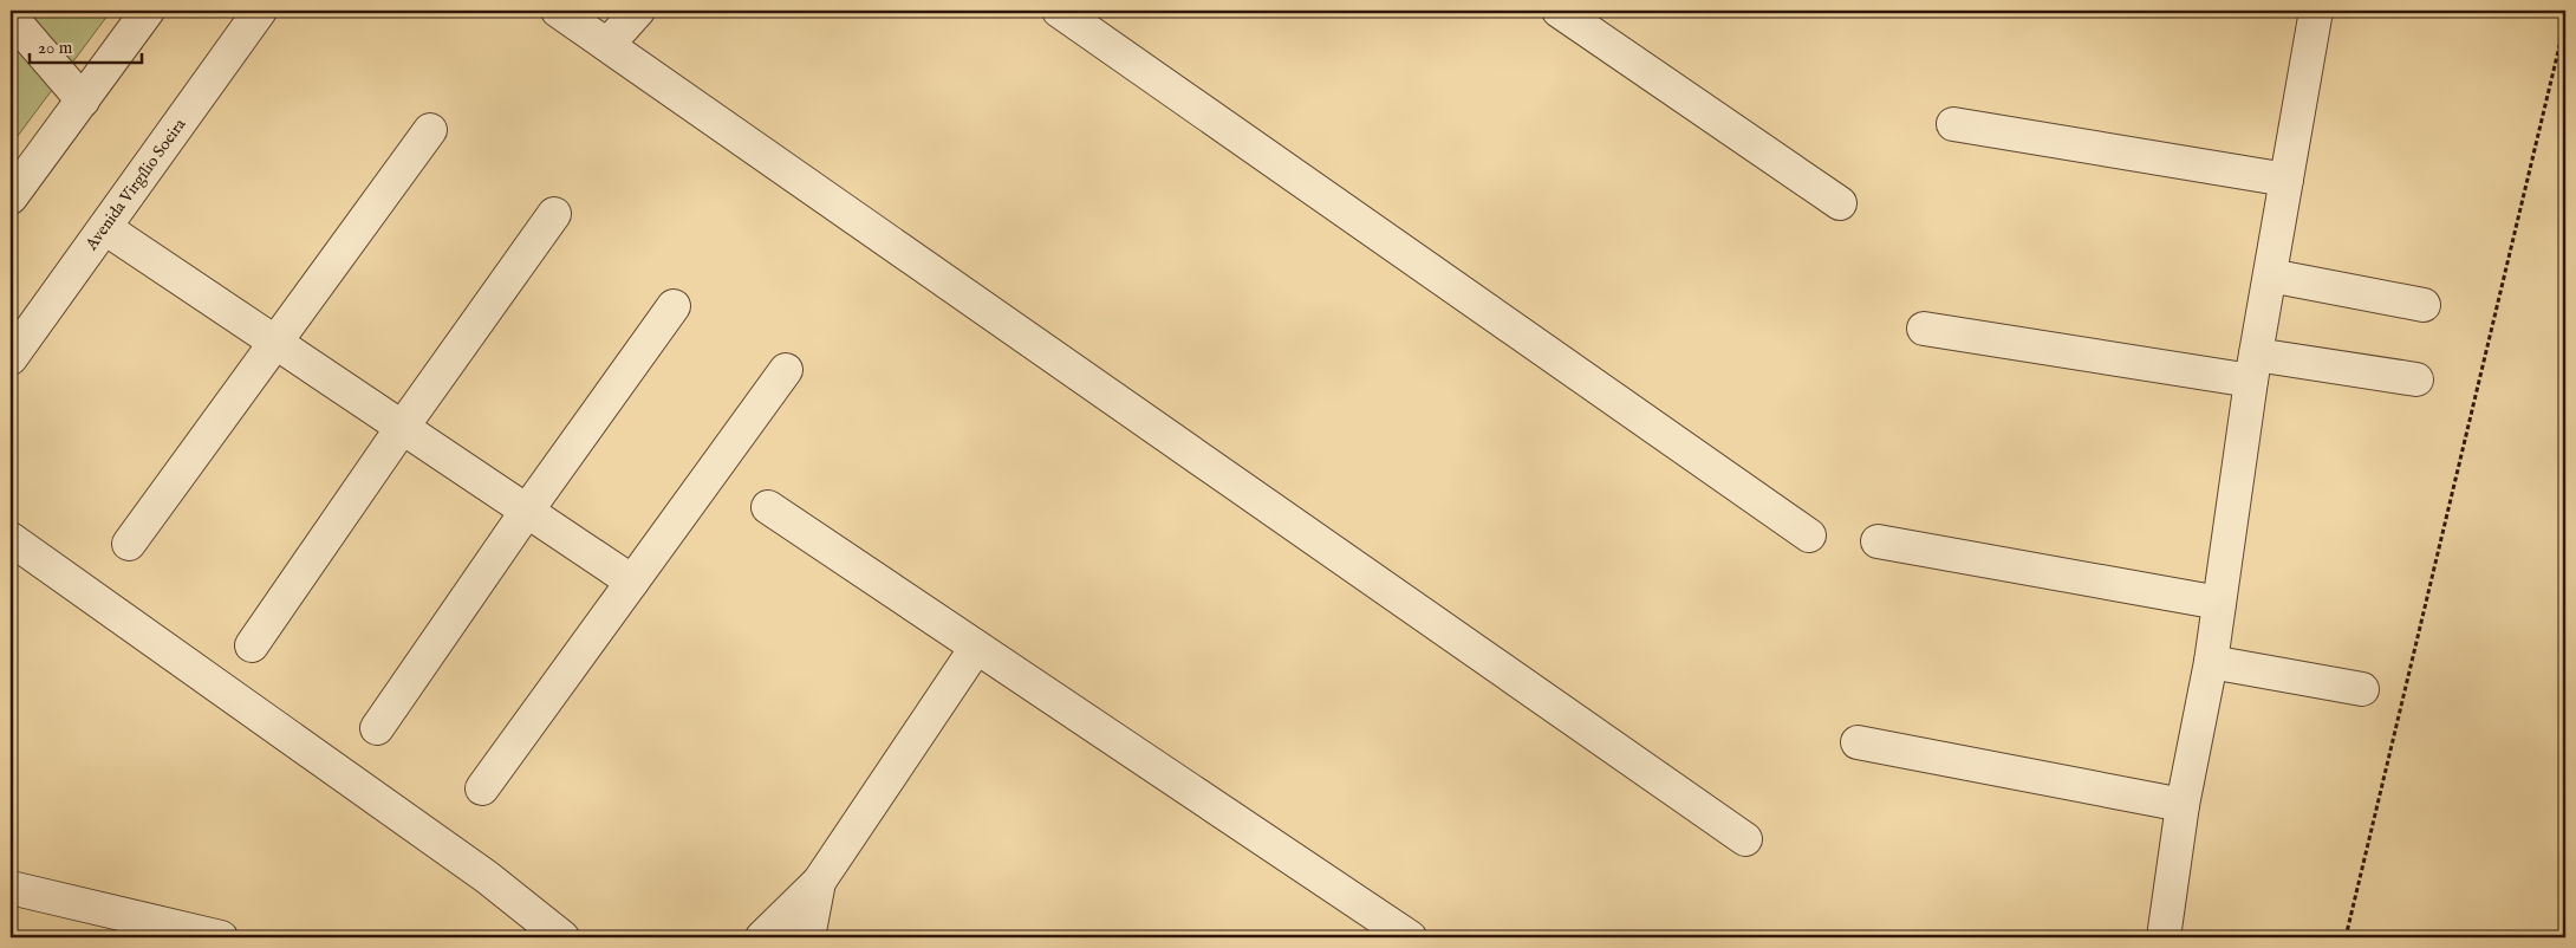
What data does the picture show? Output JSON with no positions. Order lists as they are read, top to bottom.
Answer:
{
  "streets": {
    "street": ["Avenida Virgílio Soeira"]
  },
  "scale_bar": "20 m"
}
